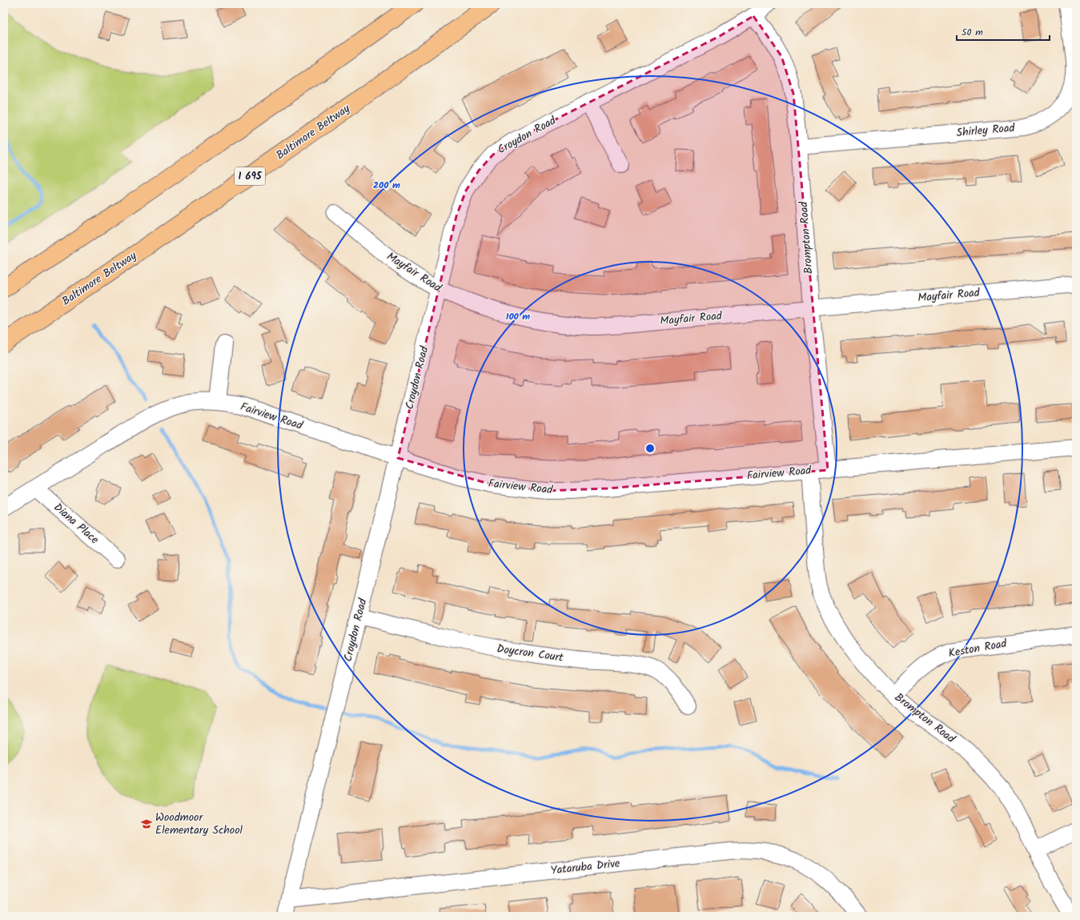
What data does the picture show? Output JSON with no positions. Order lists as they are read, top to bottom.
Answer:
{
  "streets": {
    "highway": ["Baltimore Beltway", "I 695"],
    "street": [
      "Shirley Road",
      "Croydon Road",
      "Brompton Road",
      "Mayfair Road",
      "Fairview Road",
      "Diana Place",
      "Keston Road",
      "Doycron Court",
      "Yataruba Drive"
    ]
  },
  "crossings": [
    ["Shirley Road", "Brompton Road"],
    ["Croydon Road", "Brompton Road"],
    ["Croydon Road", "Mayfair Road"],
    ["Croydon Road", "Fairview Road"],
    ["Croydon Road", "Doycron Court"],
    ["Croydon Road", "Yataruba Drive"],
    ["Brompton Road", "Mayfair Road"],
    ["Brompton Road", "Fairview Road"],
    ["Brompton Road", "Keston Road"],
    ["Fairview Road", "Diana Place"]
  ],
  "places": {
    "school or university": ["Woodmoor Elementary School"]
  },
  "scale_bar": "50 m",
  "rings": ["200 m", "100 m"]
}
